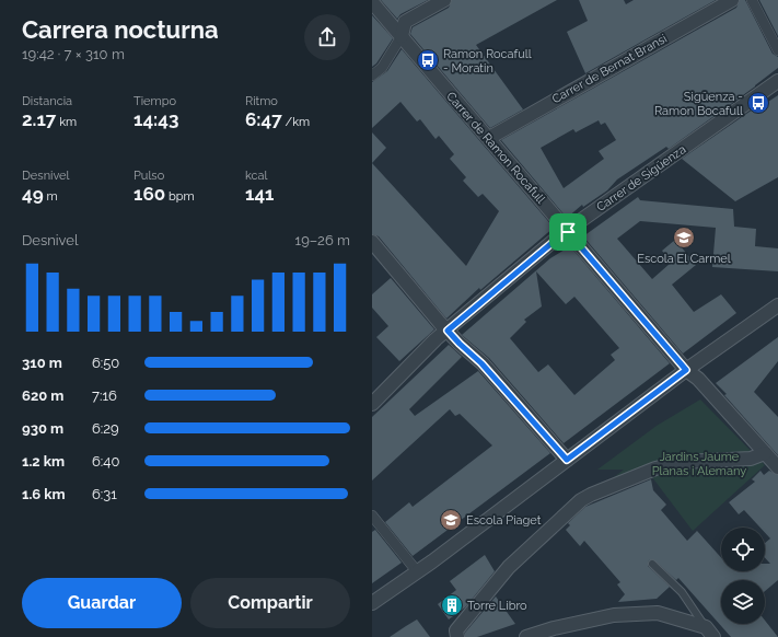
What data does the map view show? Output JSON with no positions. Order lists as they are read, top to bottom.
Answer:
{
  "streets": {
    "street": ["Carrer de Bernat Bransi", "Carrer de Ramon Rocafull", "Carrer de Sigüenza"]
  },
  "crossings": [
    ["Carrer de Bernat Bransi", "Carrer de Ramon Rocafull"],
    ["Carrer de Ramon Rocafull", "Carrer de Sigüenza"]
  ],
  "parks": ["Jardins Jaume Planas i Alemany"],
  "places": {
    "bus stop": ["Ramon Rocafull - Moratin", "Sigüenza - Ramon Bocafull"],
    "school or university": ["Escola El Carmel", "Escola Piaget"],
    "building": ["Torre Libro"]
  },
  "page": {
    "heading": ["Carrera nocturna", "19:42 · 7 × 310 m"],
    "stats": [
      ["Distancia", "2.17 km"],
      ["Tiempo", "14:43"],
      ["Ritmo", "6:47 /km"],
      ["Desnivel", "49 m"],
      ["Pulso", "160 bpm"],
      ["kcal", "141"]
    ],
    "chart": ["Desnivel", "19–26 m"],
    "list": [
      {
        "name": "310 m",
        "note": "6:50"
      },
      {
        "name": "620 m",
        "note": "7:16"
      },
      {
        "name": "930 m",
        "note": "6:29"
      },
      {
        "name": "1.2 km",
        "note": "6:40"
      },
      {
        "name": "1.6 km",
        "note": "6:31"
      }
    ],
    "buttons": ["Guardar", "Compartir"]
  }
}
